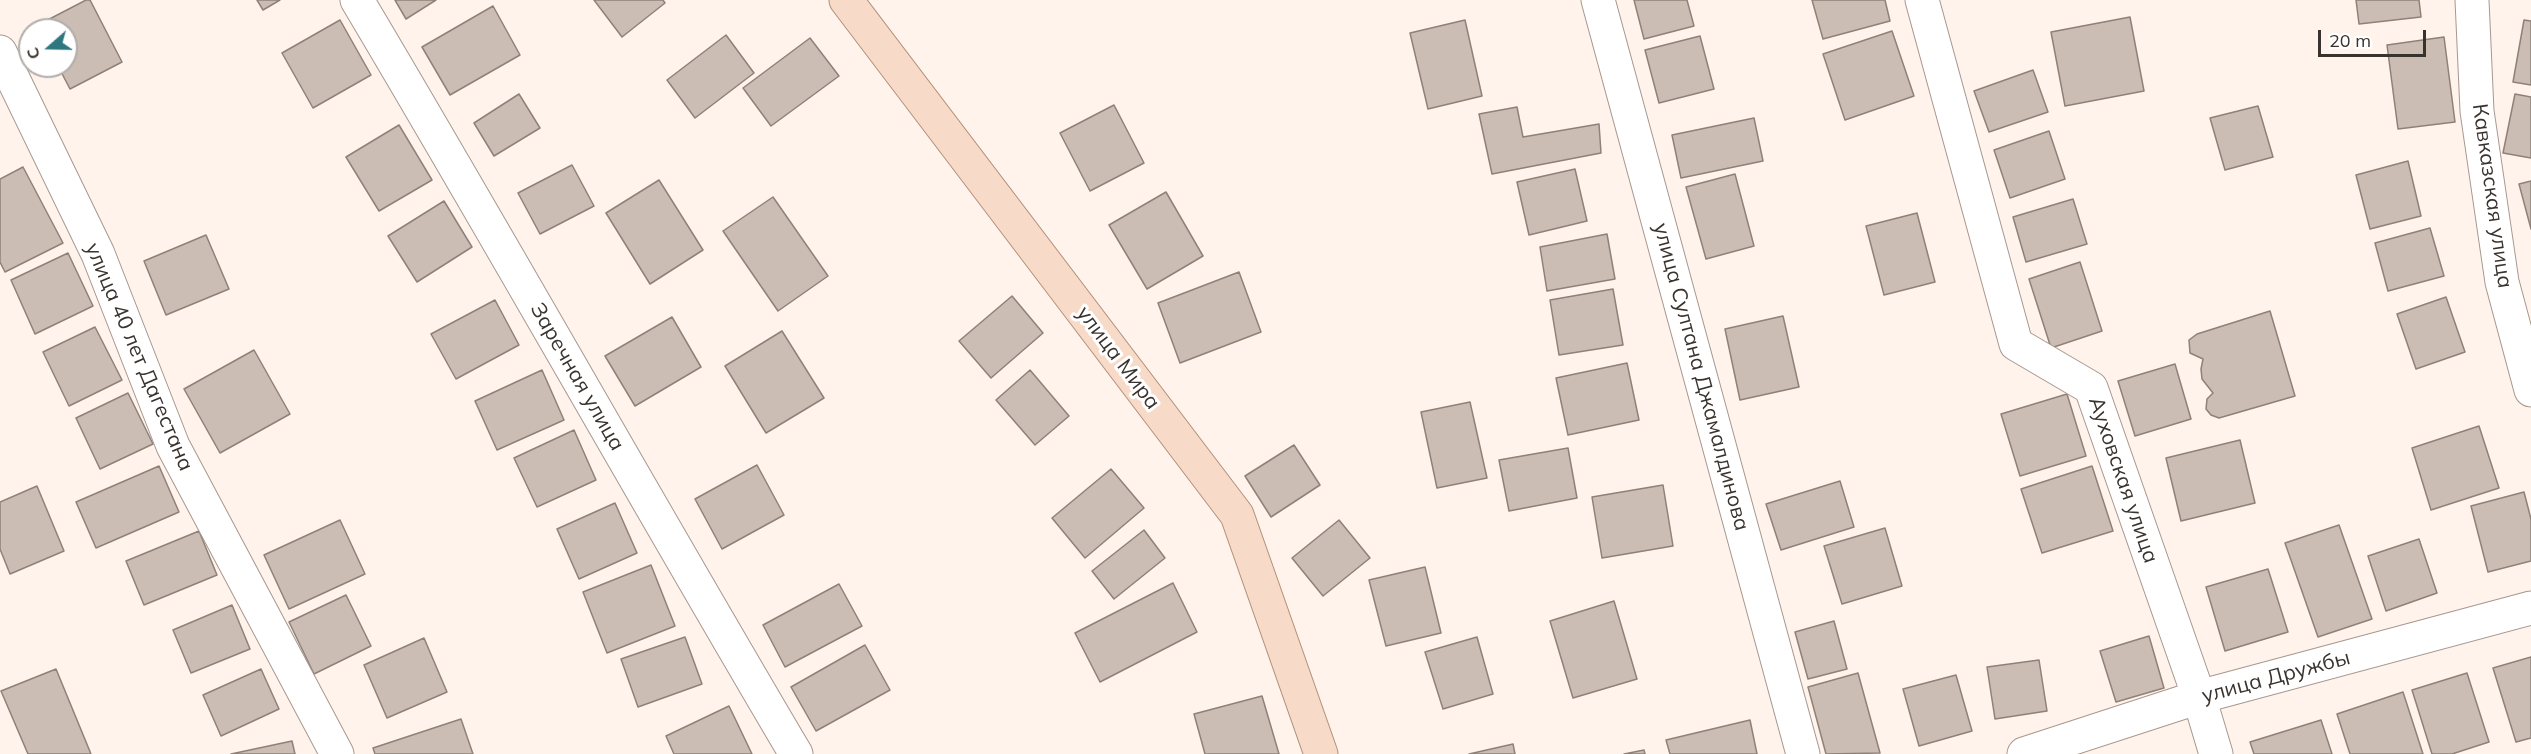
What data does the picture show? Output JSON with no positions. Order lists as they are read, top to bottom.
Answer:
{
  "streets": {
    "main road": ["улица Мира"],
    "street": [
      "Кавказская улица",
      "улица 40 лет Дагестана",
      "Заречная улица",
      "улица Султана Джамалдинова",
      "Ауховская улица",
      "улица Дружбы"
    ]
  },
  "crossings": [
    ["Ауховская улица", "улица Дружбы"]
  ],
  "scale_bar": "20 m",
  "north": "left"
}
